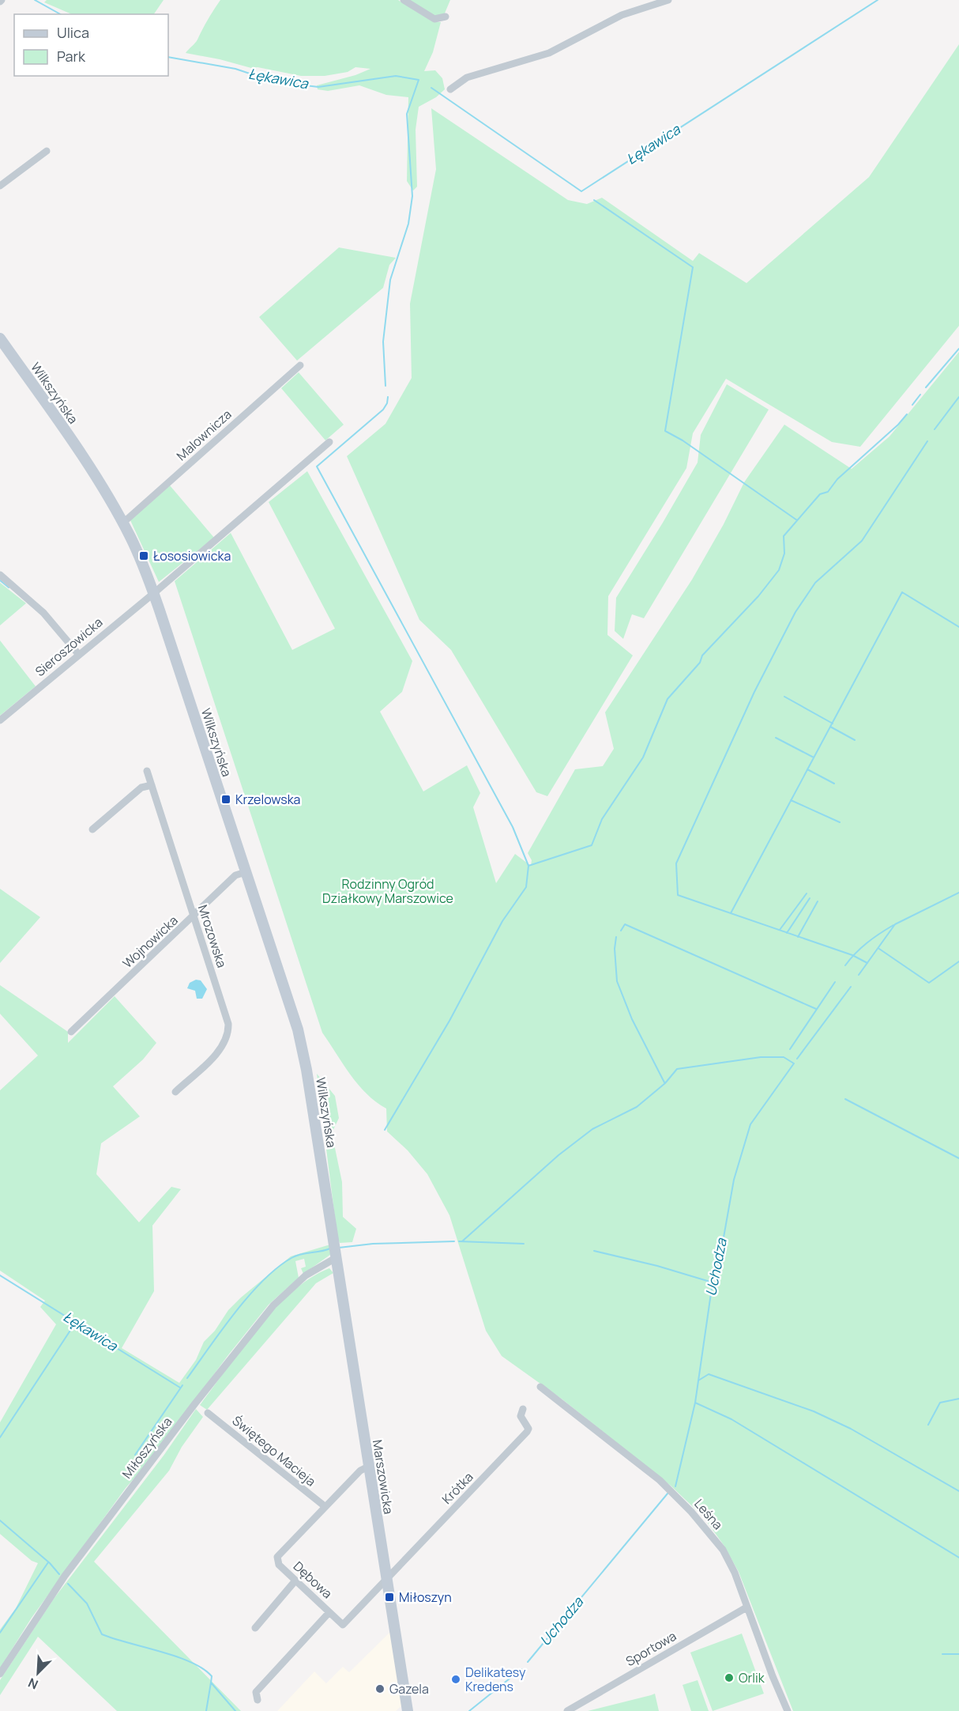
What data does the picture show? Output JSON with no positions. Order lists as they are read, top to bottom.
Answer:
{
  "streets": {
    "street": [
      "Wilkszyńska",
      "Malownicza",
      "Sieroszowicka",
      "Mrozowska",
      "Wojnowicka",
      "Miłoszyńska",
      "Świętego Macieja",
      "Marszowicka",
      "Krótka",
      "Leśna",
      "Dębowa",
      "Sportowa"
    ]
  },
  "crossings": [
    ["Wilkszyńska", "Malownicza"],
    ["Wilkszyńska", "Sieroszowicka"],
    ["Wilkszyńska", "Wojnowicka"],
    ["Wilkszyńska", "Marszowicka"],
    ["Mrozowska", "Wojnowicka"],
    ["Miłoszyńska", "Marszowicka"],
    ["Świętego Macieja", "Dębowa"],
    ["Marszowicka", "Krótka"],
    ["Marszowicka", "Dębowa"],
    ["Krótka", "Dębowa"],
    ["Leśna", "Sportowa"]
  ],
  "water": ["Łękawica", "Uchodza"],
  "parks": ["Rodzinny Ogród Działkowy Marszowice"],
  "places": {
    "transit": ["Łososiowicka", "Krzelowska", "Miłoszyn"],
    "other": ["Orlik", "Delikatesy Kredens", "Gazela"]
  },
  "legend": ["Ulica", "Park"],
  "north": "bottom left"
}
